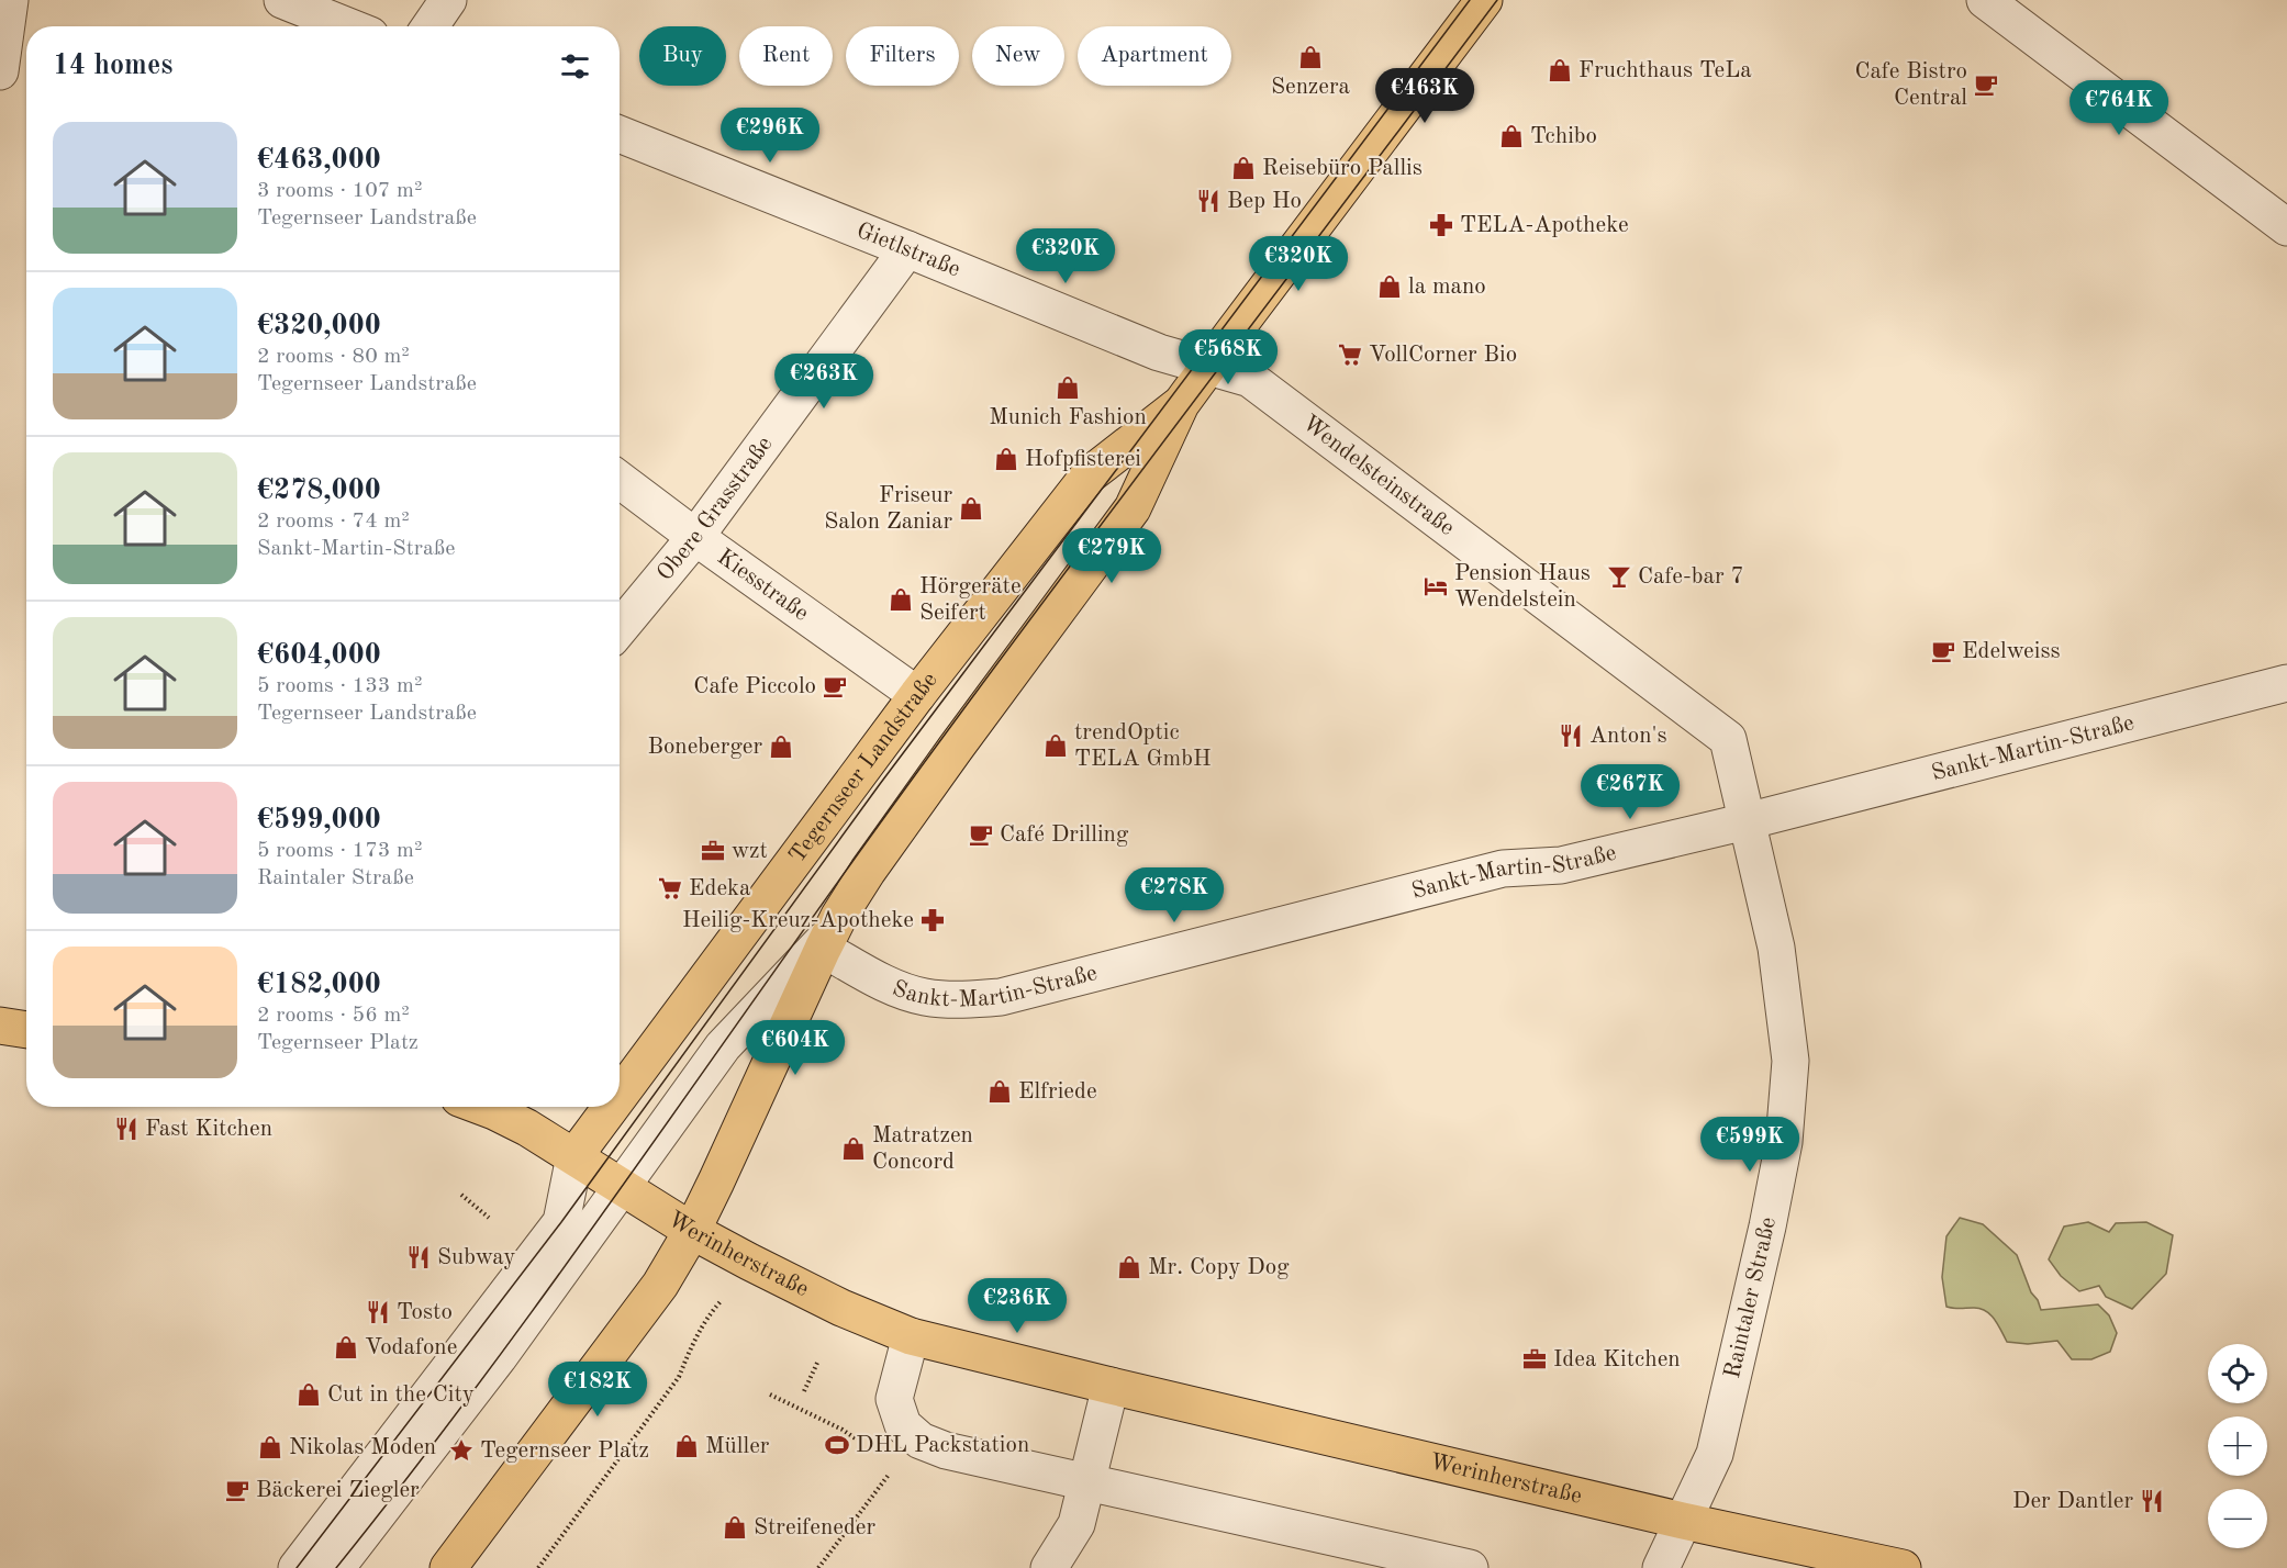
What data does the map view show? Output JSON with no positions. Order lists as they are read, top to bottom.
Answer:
{
  "streets": {
    "main road": ["Tegernseer Landstraße", "Werinherstraße"],
    "street": [
      "Gietlstraße",
      "Wendelsteinstraße",
      "Obere Grasstraße",
      "Kiesstraße",
      "Sankt-Martin-Straße",
      "Raintaler Straße"
    ]
  },
  "crossings": [
    ["Gietlstraße", "Wendelsteinstraße"],
    ["Gietlstraße", "Obere Grasstraße"],
    ["Gietlstraße", "Tegernseer Landstraße"],
    ["Wendelsteinstraße", "Sankt-Martin-Straße"],
    ["Wendelsteinstraße", "Tegernseer Landstraße"],
    ["Wendelsteinstraße", "Raintaler Straße"],
    ["Obere Grasstraße", "Kiesstraße"],
    ["Kiesstraße", "Tegernseer Landstraße"],
    ["Sankt-Martin-Straße", "Tegernseer Landstraße"],
    ["Sankt-Martin-Straße", "Raintaler Straße"],
    ["Tegernseer Landstraße", "Werinherstraße"],
    ["Werinherstraße", "Raintaler Straße"]
  ],
  "places": {
    "shop": [
      "Senzera",
      "Fruchthaus TeLa",
      "Tchibo",
      "Reisebüro Pallis",
      "la mano",
      "Munich Fashion",
      "Hofpfisterei",
      "Friseur Salon Zaniar",
      "Hörgeräte Seifert",
      "trendOptic TELA GmbH",
      "Boneberger",
      "Elfriede",
      "Matratzen Concord",
      "Mr. Copy Dog",
      "Vodafone",
      "Cut in the City",
      "Müller",
      "Nikolas Moden",
      "Streifeneder"
    ],
    "cafe": [
      "Cafe Bistro Central",
      "Edelweiss",
      "Cafe Piccolo",
      "Café Drilling",
      "Bäckerei Ziegler"
    ],
    "restaurant": [
      "Bep Ho",
      "Anton's",
      "Fast Kitchen",
      "Subway",
      "Tosto",
      "Der Dantler"
    ],
    "pharmacy": ["TELA-Apotheke", "Heilig-Kreuz-Apotheke"],
    "supermarket": ["VollCorner Bio", "Edeka"],
    "bar": ["Cafe-bar 7"],
    "hotel": ["Pension Haus Wendelstein"],
    "office": ["wzt", "Idea Kitchen"],
    "sports": ["DHL Packstation"],
    "place": ["Tegernseer Platz"]
  },
  "page": {
    "chip": [
      "Buy",
      "Rent",
      "Filters",
      "New",
      "Apartment"
    ],
    "heading": "14 homes",
    "price": [
      "€463K",
      "€764K",
      "€296K",
      "€320K",
      "€320K",
      "€568K",
      "€263K",
      "€279K",
      "€267K",
      "€278K",
      "€604K",
      "€599K",
      "€236K",
      "€182K"
    ],
    "list": [
      {
        "name": "€463,000",
        "note": "3 rooms · 107 m² · Tegernseer Landstraße"
      },
      {
        "name": "€320,000",
        "note": "2 rooms · 80 m² · Tegernseer Landstraße"
      },
      {
        "name": "€278,000",
        "note": "2 rooms · 74 m² · Sankt-Martin-Straße"
      },
      {
        "name": "€604,000",
        "note": "5 rooms · 133 m² · Tegernseer Landstraße"
      },
      {
        "name": "€599,000",
        "note": "5 rooms · 173 m² · Raintaler Straße"
      },
      {
        "name": "€182,000",
        "note": "2 rooms · 56 m² · Tegernseer Platz"
      }
    ],
    "map_buttons": ["+", "−"]
  }
}
